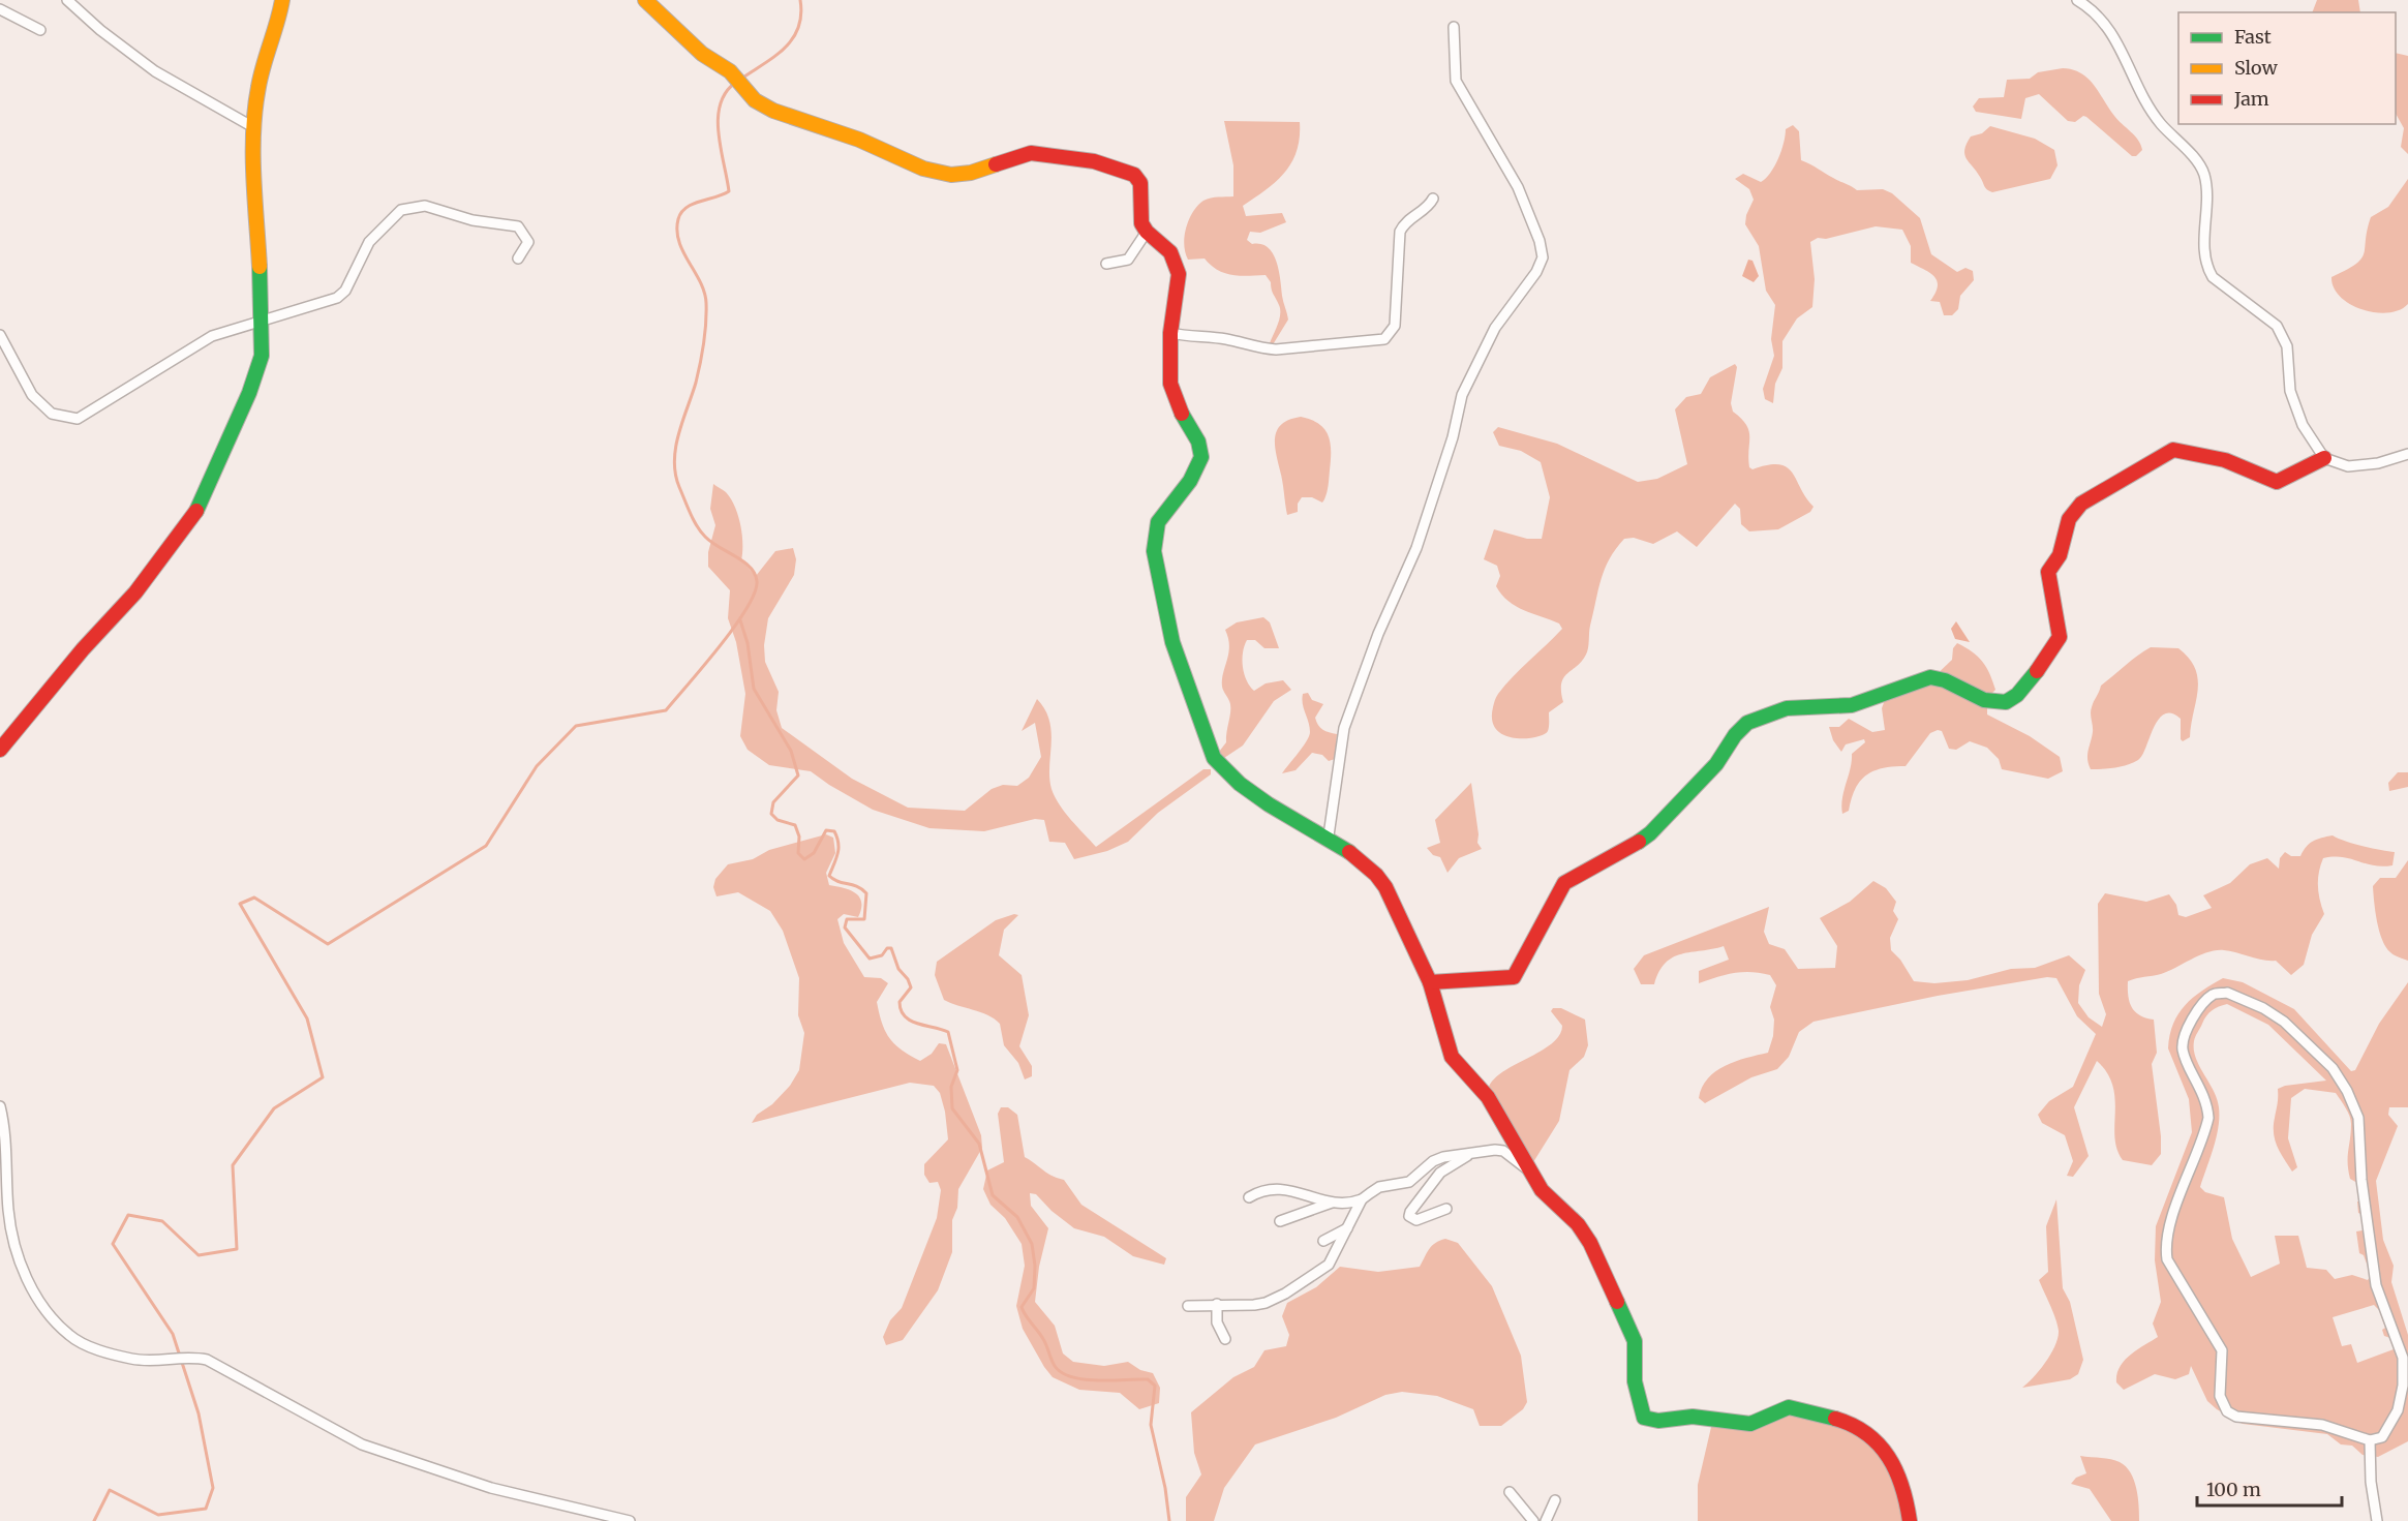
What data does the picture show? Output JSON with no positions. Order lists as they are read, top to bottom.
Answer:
{
  "legend": ["Fast", "Slow", "Jam"],
  "scale_bar": "100 m"
}
